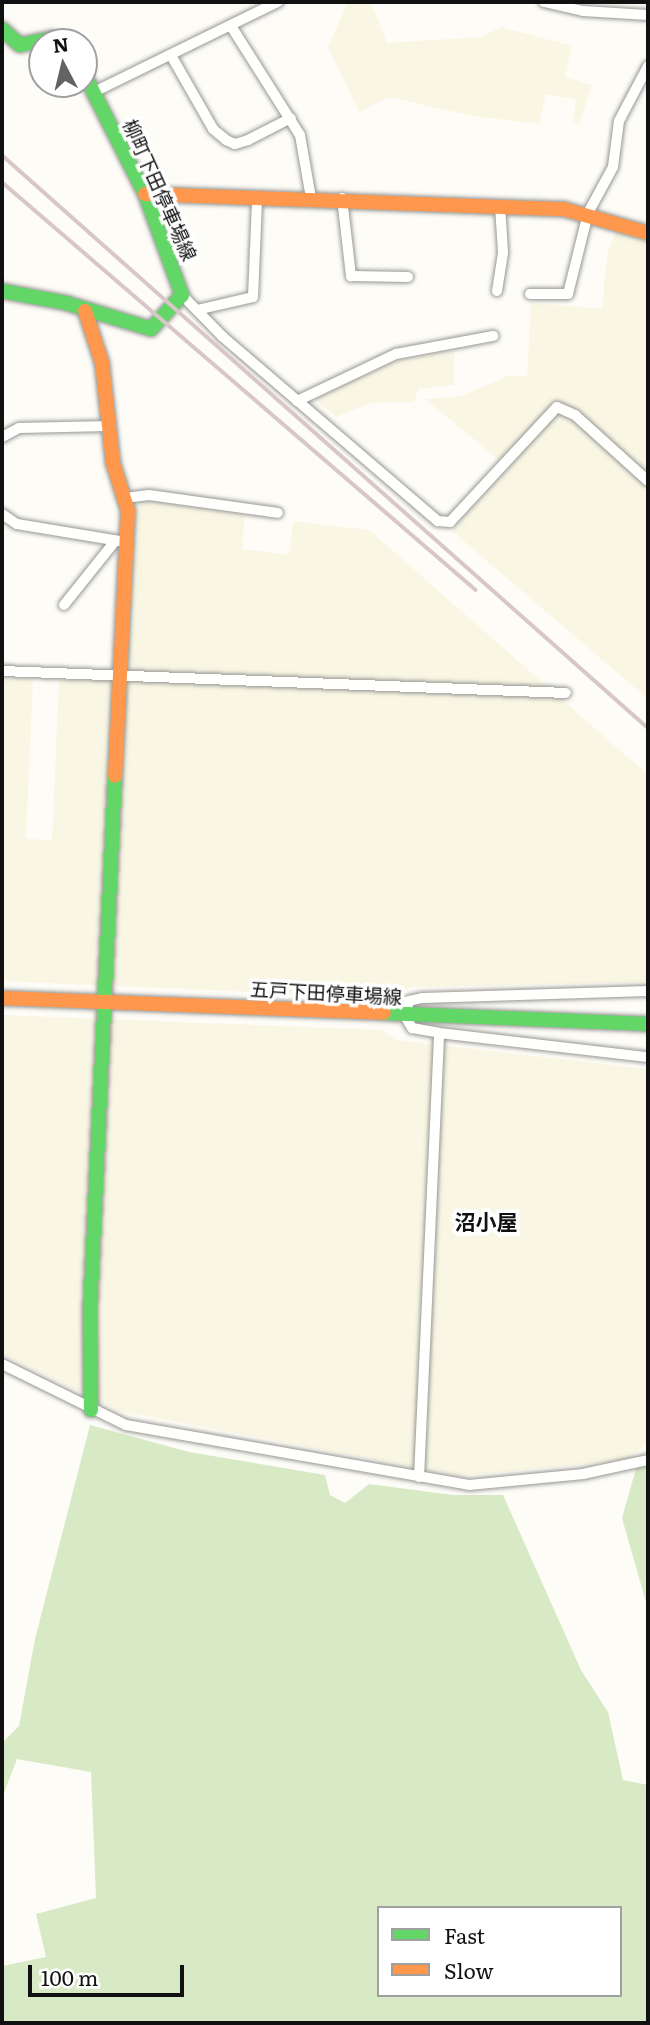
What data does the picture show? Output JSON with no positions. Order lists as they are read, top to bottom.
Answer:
{
  "streets": {
    "street": ["柳町下田停車場線", "五戸下田停車場線"]
  },
  "districts": ["沼小屋"],
  "legend": ["Fast", "Slow"],
  "scale_bar": "100 m",
  "north": "top"
}
